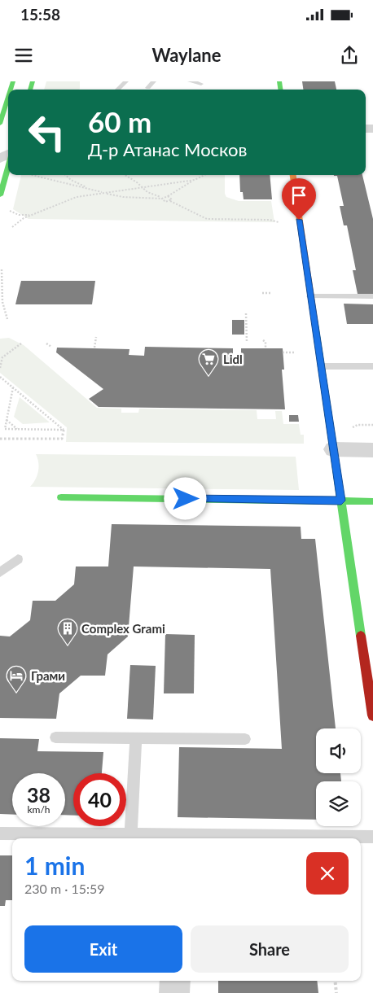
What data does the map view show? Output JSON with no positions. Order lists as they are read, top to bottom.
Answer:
{
  "places": {
    "supermarket": ["Lidl"],
    "building": ["Complex Grami"],
    "hotel": ["Грами"]
  },
  "page": {
    "status": "15:58",
    "header": "Waylane",
    "turn": ["60 m", "Д-р Атанас Москов"],
    "speed": "38 km/h",
    "limit": "40",
    "heading": ["1 min", "230 m · 15:59"],
    "buttons": ["Exit", "Share"]
  }
}
